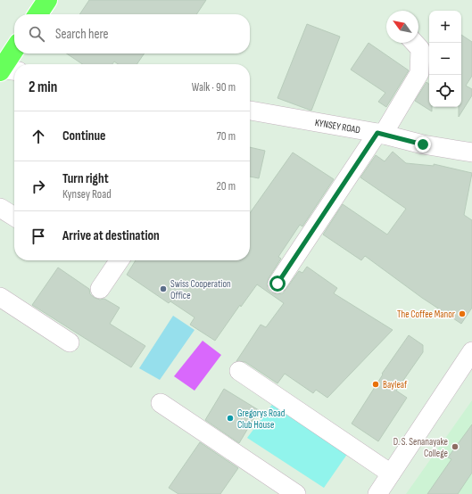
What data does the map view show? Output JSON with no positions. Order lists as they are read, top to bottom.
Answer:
{
  "streets": {
    "street": ["KYNSEY ROAD"]
  },
  "places": [
    "Swiss Cooperation Office",
    "The Coffee Manor",
    "Bayleaf",
    "Gregorys Road Club House",
    "D. S. Senanayake College"
  ],
  "north": "top left",
  "page": {
    "map_buttons": ["+", "−"],
    "search": "Search here",
    "heading": ["2 min", "Walk · 90 m"],
    "list": [
      ["Continue", "70 m"],
      ["Turn right", "Kynsey Road", "20 m"],
      "Arrive at destination"
    ]
  }
}
